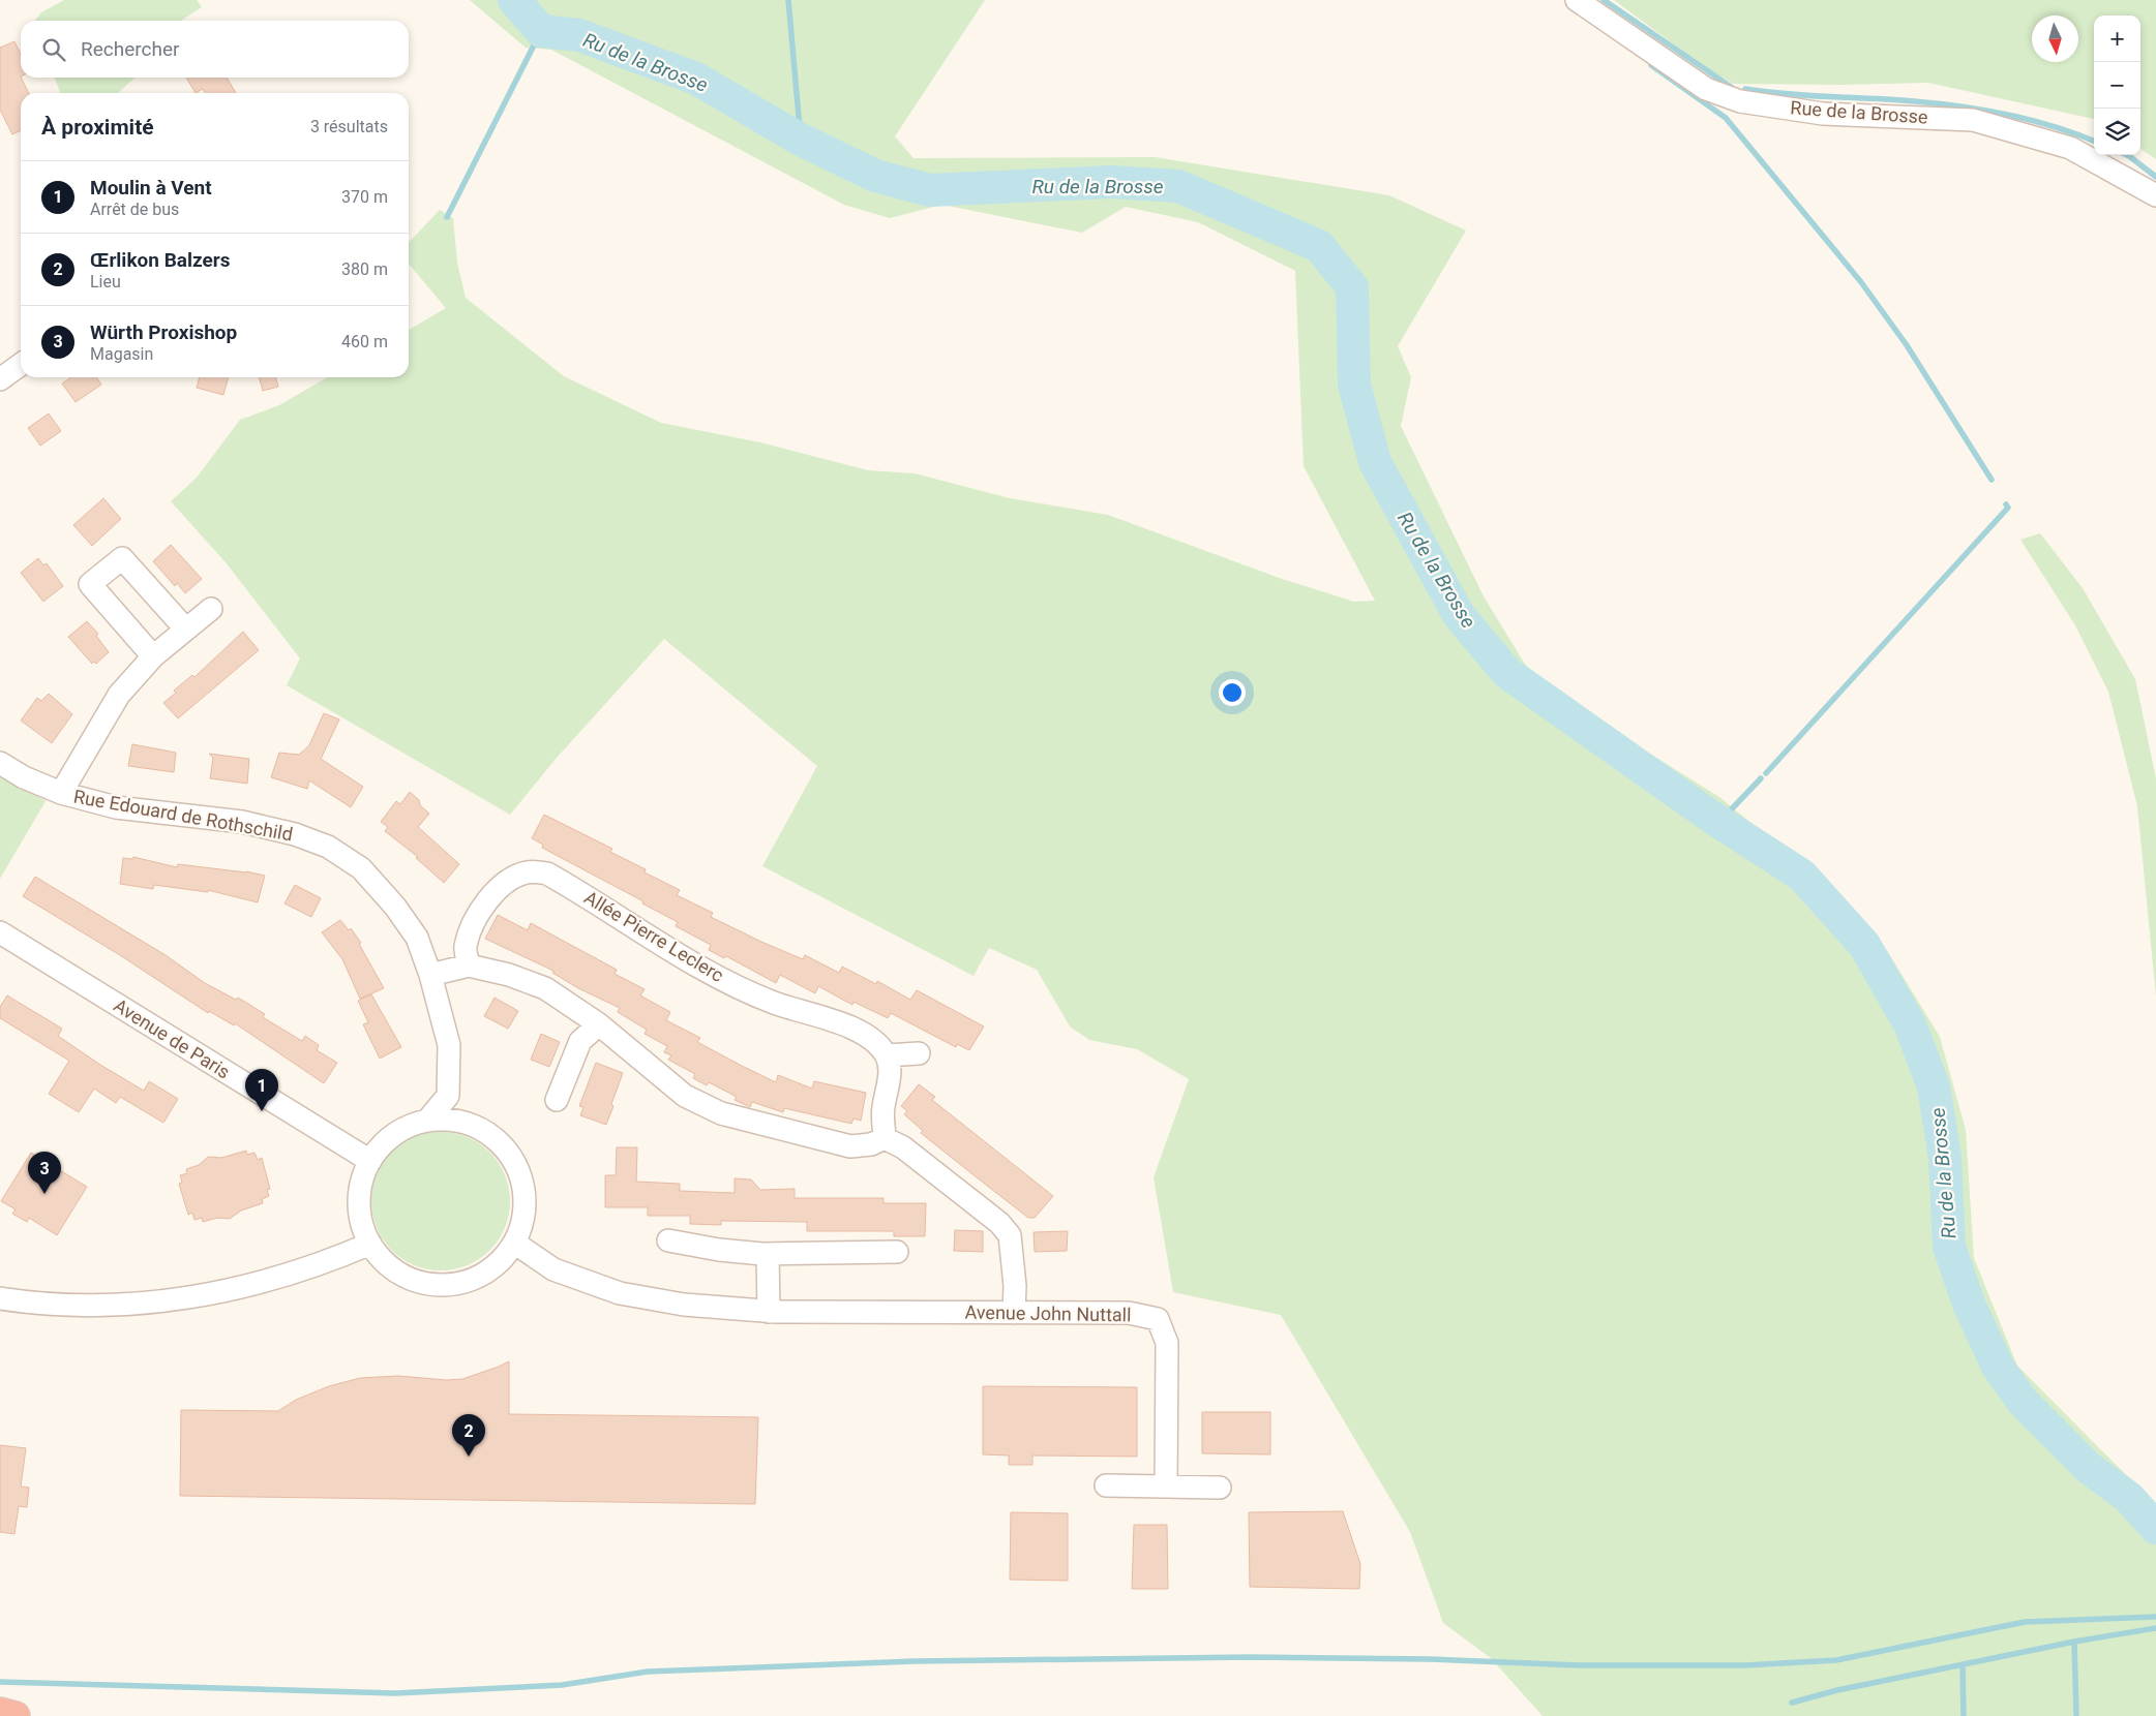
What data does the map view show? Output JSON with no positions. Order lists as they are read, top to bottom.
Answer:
{
  "streets": {
    "street": [
      "Rue de la Brosse",
      "Rue Edouard de Rothschild",
      "Allée Pierre Leclerc",
      "Avenue de Paris",
      "Avenue John Nuttall"
    ]
  },
  "crossings": [
    ["Rue Edouard de Rothschild", "Avenue de Paris"],
    ["Rue Edouard de Rothschild", "Avenue John Nuttall"],
    ["Avenue de Paris", "Avenue John Nuttall"]
  ],
  "water": ["Ru de la Brosse"],
  "north": "bottom",
  "page": {
    "map_buttons": ["+", "−"],
    "search": "Rechercher",
    "heading": ["À proximité", "3 résultats"],
    "list": [
      {
        "mark": "1",
        "name": "Moulin à Vent",
        "note": "Arrêt de bus",
        "value": "370 m"
      },
      {
        "mark": "2",
        "name": "Œrlikon Balzers",
        "note": "Lieu",
        "value": "380 m"
      },
      {
        "mark": "3",
        "name": "Würth Proxishop",
        "note": "Magasin",
        "value": "460 m"
      }
    ],
    "pins": ["1", "3", "2"]
  }
}
